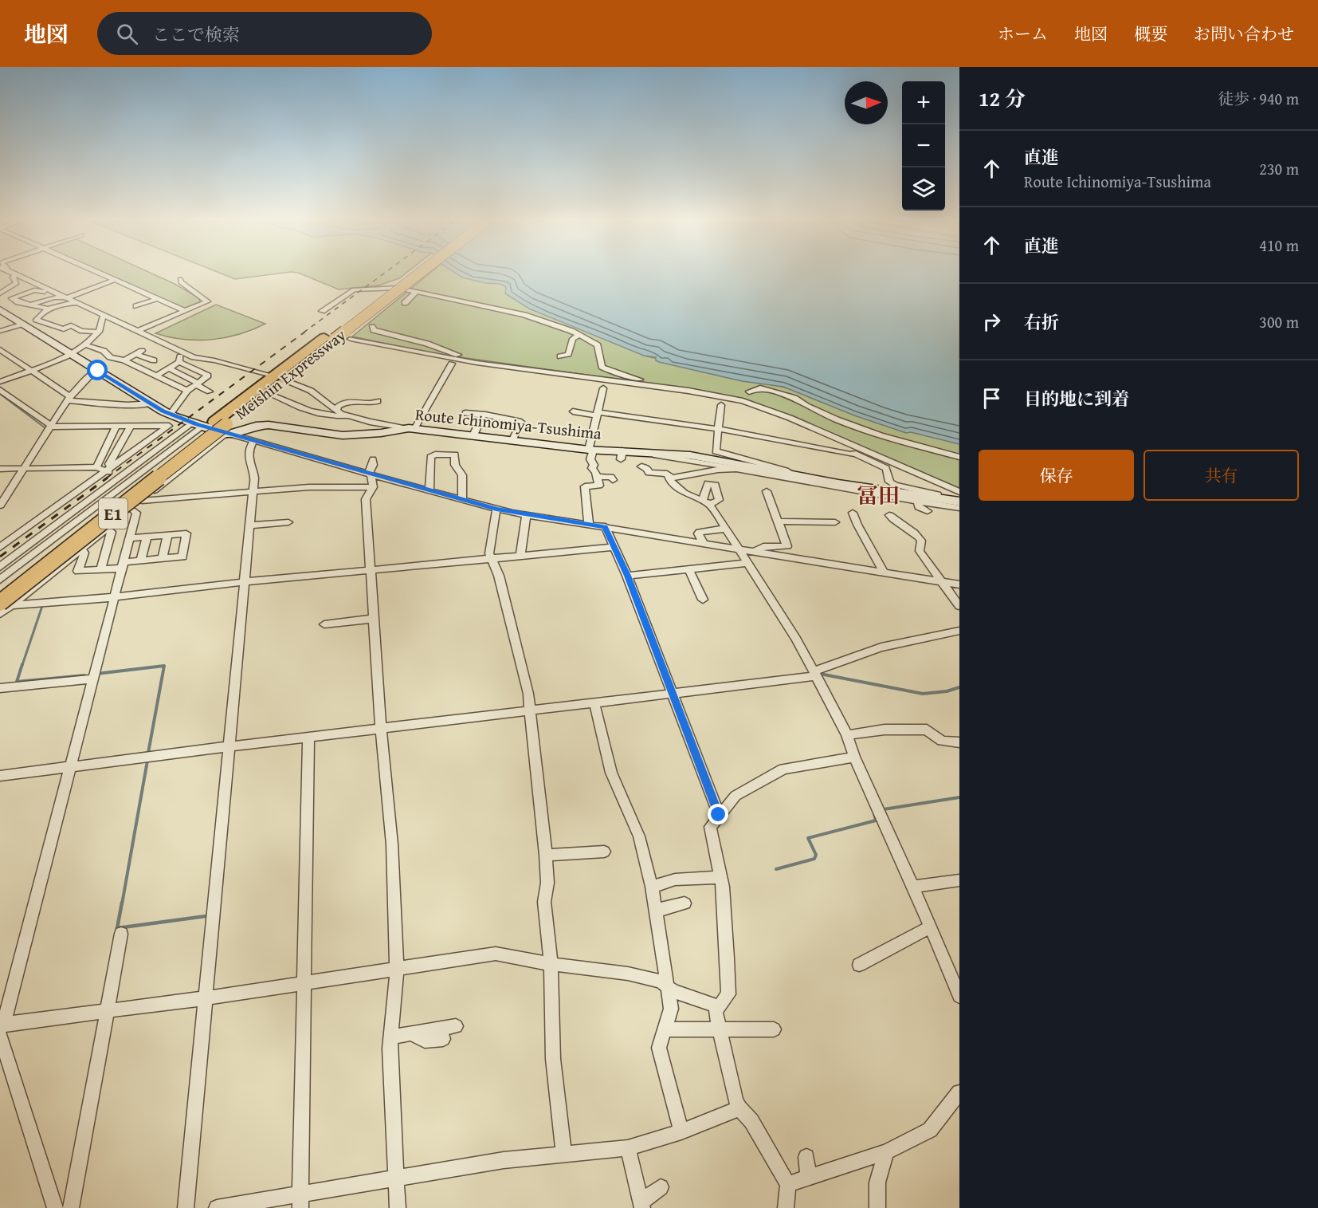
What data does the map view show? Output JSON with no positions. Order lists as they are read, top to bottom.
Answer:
{
  "streets": {
    "highway": ["Meishin Expressway", "E1"],
    "main road": ["Route Ichinomiya-Tsushima"]
  },
  "crossings": [
    ["Meishin Expressway", "Route Ichinomiya-Tsushima"]
  ],
  "districts": ["冨田"],
  "north": "right",
  "page": {
    "header": "地図",
    "search": "ここで検索",
    "nav": [
      "ホーム",
      "地図",
      "概要",
      "お問い合わせ"
    ],
    "heading": ["12 分", "徒歩 · 940 m"],
    "map_buttons": ["+", "−"],
    "list": [
      ["直進", "Route Ichinomiya-Tsushima", "230 m"],
      ["直進", "410 m"],
      ["右折", "300 m"],
      "目的地に到着"
    ],
    "buttons": ["保存", "共有"]
  }
}
